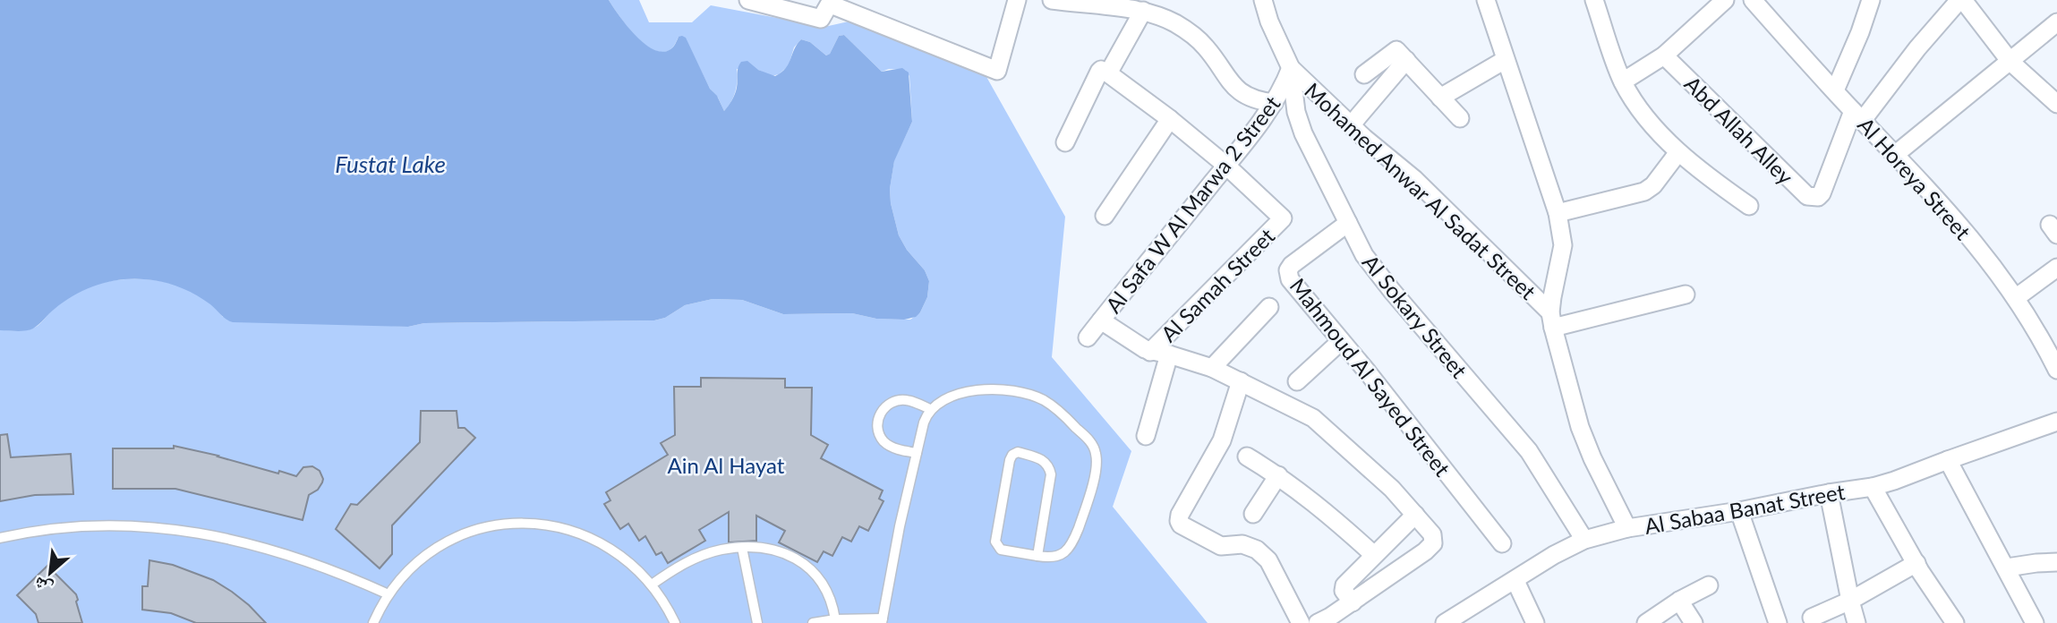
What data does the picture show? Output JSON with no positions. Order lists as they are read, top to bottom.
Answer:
{
  "streets": {
    "street": [
      "Abd Allah Alley",
      "Al Horeya Street",
      "Mohamed Anwar Al Sadat Street",
      "Al Safa W Al Marwa 2 Street",
      "Al Samah Street",
      "Al Sokary Street",
      "Mahmoud Al Sayed Street",
      "Al Sabaa Banat Street"
    ]
  },
  "crossings": [
    ["Abd Allah Alley", "Al Horeya Street"],
    ["Mohamed Anwar Al Sadat Street", "Al Safa W Al Marwa 2 Street"],
    ["Mohamed Anwar Al Sadat Street", "Al Sokary Street"],
    ["Al Safa W Al Marwa 2 Street", "Al Samah Street"],
    ["Al Safa W Al Marwa 2 Street", "Al Sokary Street"],
    ["Al Sokary Street", "Mahmoud Al Sayed Street"],
    ["Al Sokary Street", "Al Sabaa Banat Street"]
  ],
  "water": ["Fustat Lake"],
  "parks": ["Ain Al Hayat"],
  "north": "bottom left"
}
